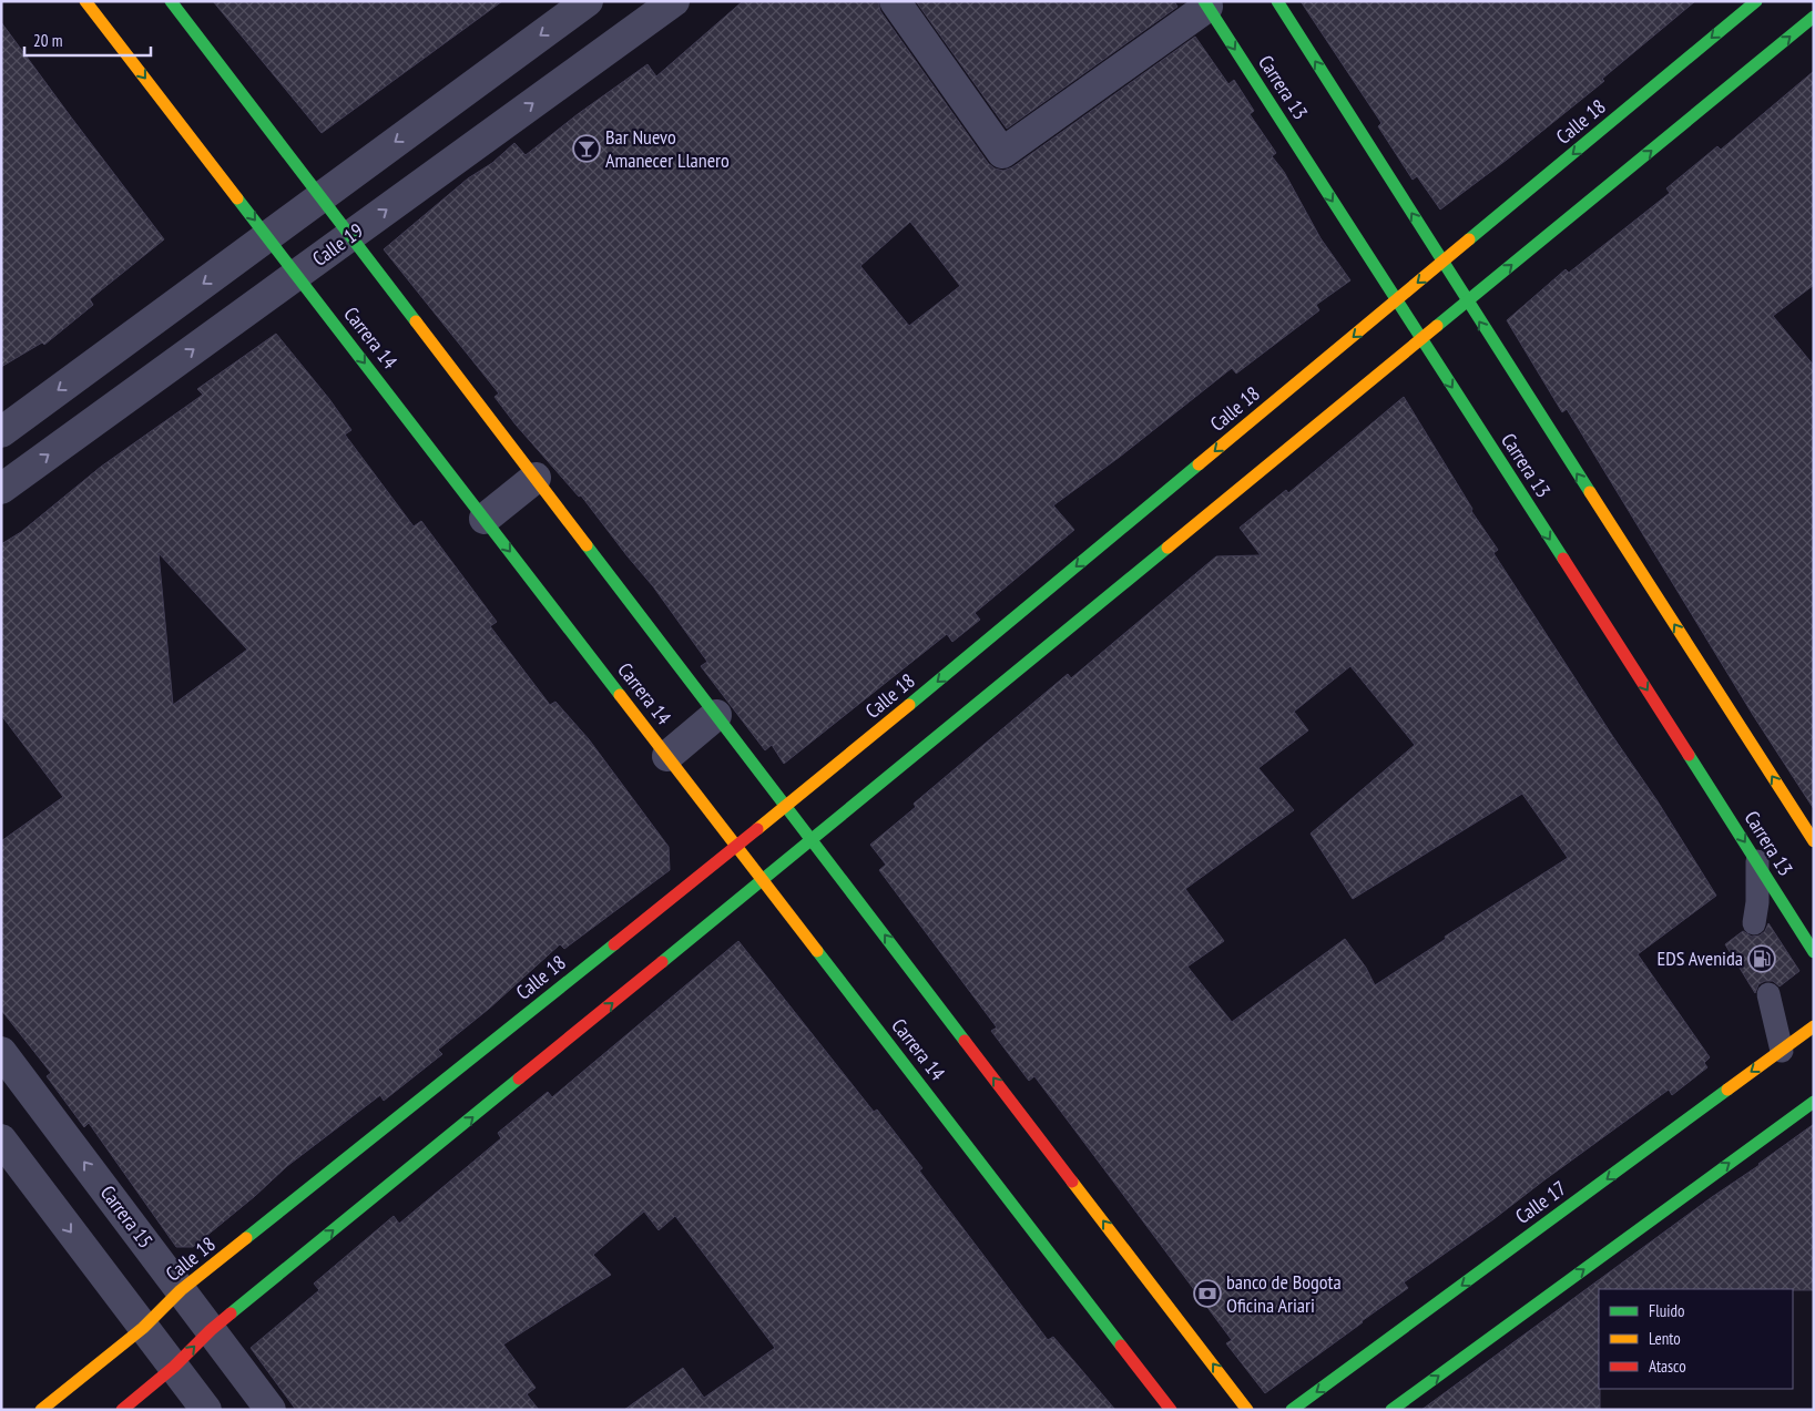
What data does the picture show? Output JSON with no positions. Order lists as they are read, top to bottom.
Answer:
{
  "streets": {
    "street": [
      "Carrera 13",
      "Calle 18",
      "Calle 19",
      "Carrera 14",
      "Calle 17",
      "Carrera 15"
    ]
  },
  "crossings": [
    ["Carrera 13", "Calle 18"],
    ["Calle 18", "Carrera 14"],
    ["Calle 18", "Carrera 15"],
    ["Calle 19", "Carrera 14"]
  ],
  "places": {
    "bar": ["Bar Nuevo Amanecer Llanero"],
    "fuel station": ["EDS Avenida"],
    "bank": ["banco de Bogota Oficina Ariari"]
  },
  "legend": ["Fluido", "Lento", "Atasco"],
  "scale_bar": "20 m"
}
